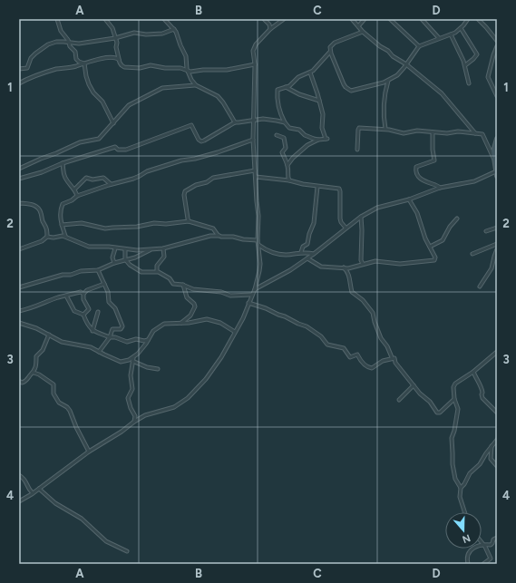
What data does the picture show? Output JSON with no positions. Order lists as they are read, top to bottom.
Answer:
{
  "north": "bottom",
  "grid": {
    "columns": [
      "A",
      "B",
      "C",
      "D"
    ],
    "rows": [
      "1",
      "2",
      "3",
      "4"
    ]
  }
}
